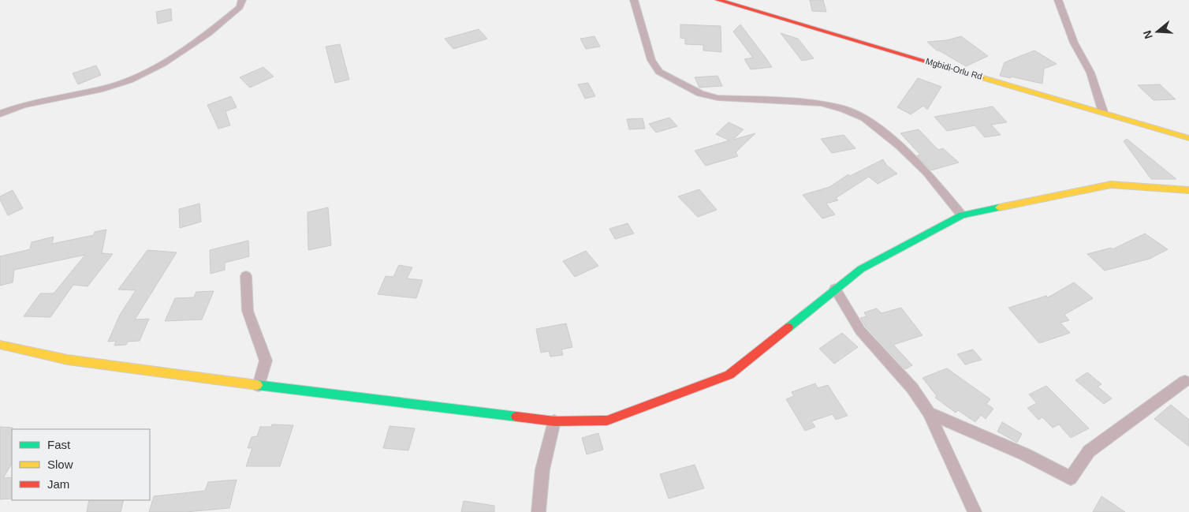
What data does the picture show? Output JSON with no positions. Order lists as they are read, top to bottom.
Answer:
{
  "streets": {
    "street": ["Mgbidi-Orlu Rd"]
  },
  "legend": ["Fast", "Slow", "Jam"],
  "north": "left"
}
